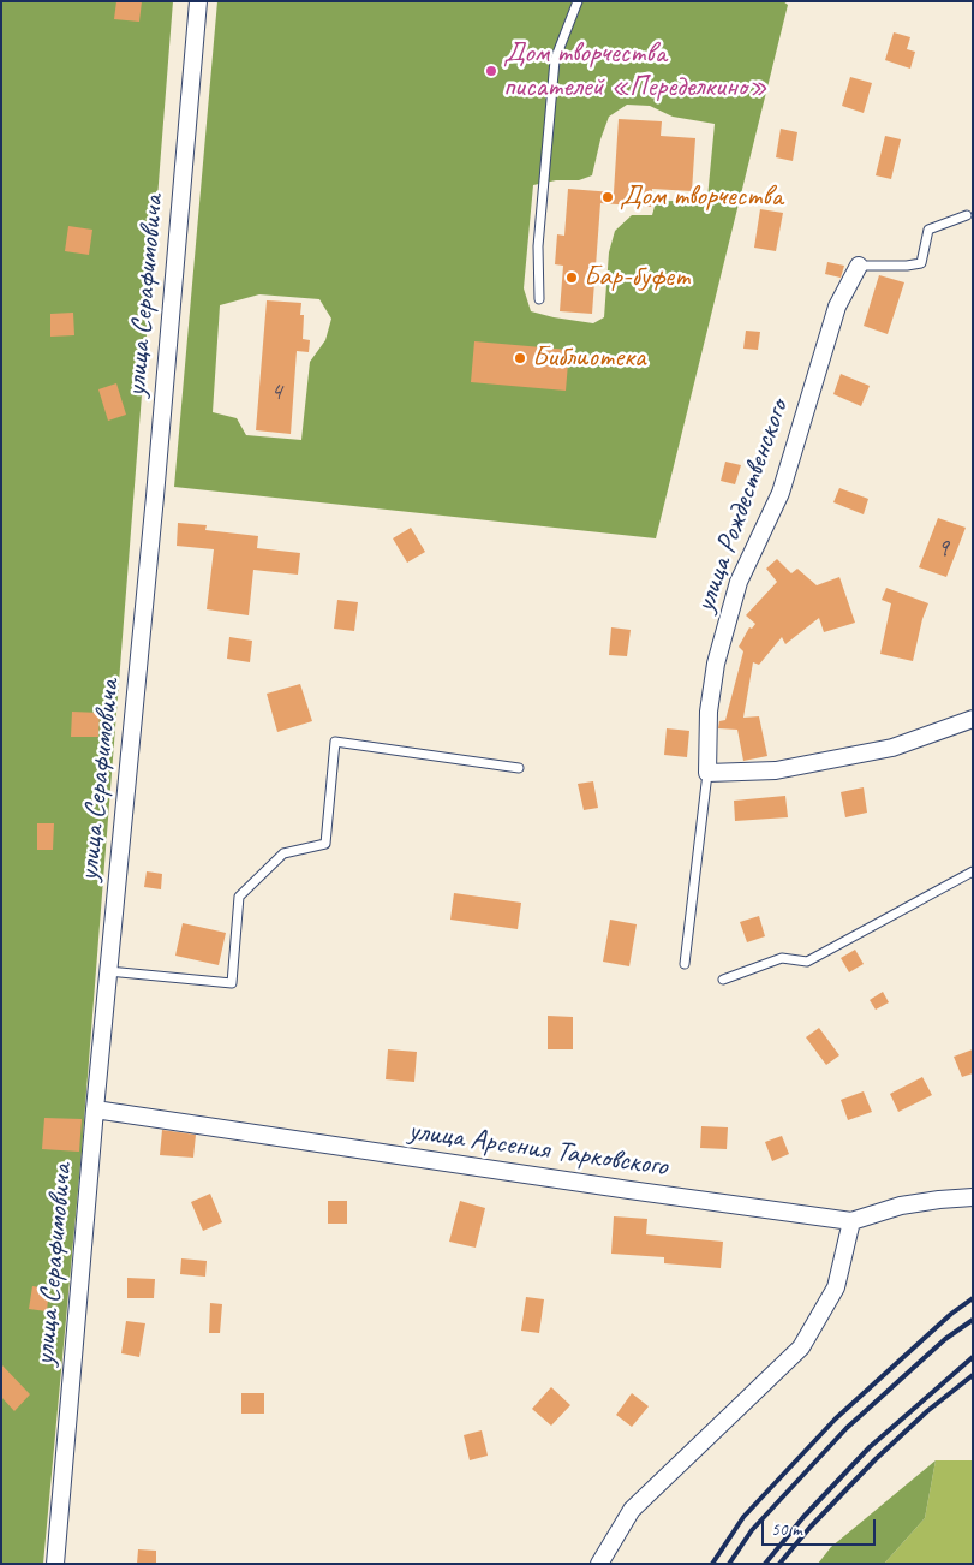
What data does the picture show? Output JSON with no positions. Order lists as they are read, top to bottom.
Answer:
{
  "streets": {
    "street": ["улица Серафимовича", "улица Рождественского", "улица Арсения Тарковского"]
  },
  "crossings": [
    ["улица Серафимовича", "улица Арсения Тарковского"]
  ],
  "places": [
    "Дом творчества писателей «Переделкино»",
    "Дом творчества",
    "Бар-буфет",
    "Библиотека"
  ],
  "house_numbers": ["4", "9"],
  "scale_bar": "50 m"
}
